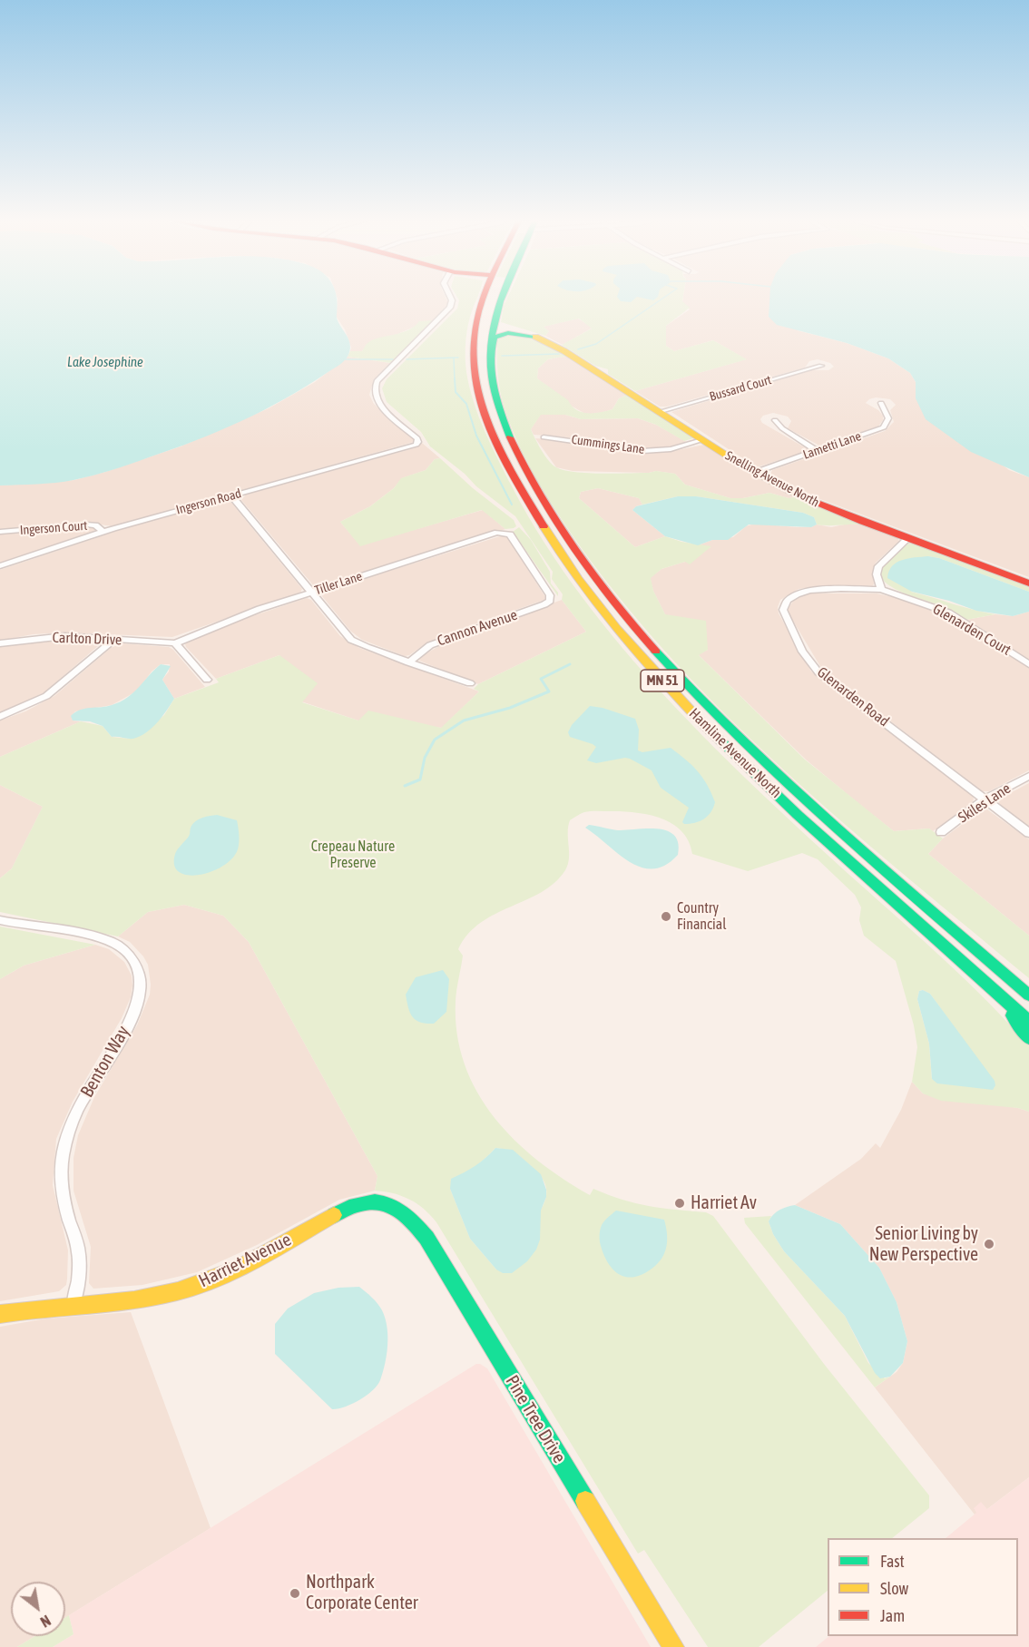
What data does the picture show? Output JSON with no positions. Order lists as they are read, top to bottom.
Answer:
{
  "streets": {
    "main road": [
      "Snelling Avenue North",
      "MN 51",
      "Hamline Avenue North",
      "Harriet Avenue",
      "Pine Tree Drive"
    ],
    "street": [
      "Bussard Court",
      "Cummings Lane",
      "Lametti Lane",
      "Ingerson Road",
      "Ingerson Court",
      "Tiller Lane",
      "Cannon Avenue",
      "Glenarden Court",
      "Carlton Drive",
      "Glenarden Road",
      "Skiles Lane",
      "Benton Way"
    ]
  },
  "crossings": [
    ["Bussard Court", "Snelling Avenue North"],
    ["Cummings Lane", "Snelling Avenue North"],
    ["Lametti Lane", "Snelling Avenue North"],
    ["Ingerson Road", "Ingerson Court"],
    ["Tiller Lane", "Cannon Avenue"],
    ["Tiller Lane", "Carlton Drive"],
    ["Glenarden Court", "Glenarden Road"],
    ["MN 51", "Hamline Avenue North"],
    ["Glenarden Road", "Skiles Lane"],
    ["Benton Way", "Harriet Avenue"],
    ["Harriet Avenue", "Pine Tree Drive"]
  ],
  "water": ["Lake Josephine"],
  "parks": ["Crepeau Nature Preserve"],
  "places": [
    "Country Financial",
    "Harriet Av",
    "Senior Living by New Perspective",
    "Northpark Corporate Center"
  ],
  "legend": ["Fast", "Slow", "Jam"],
  "north": "bottom right"
}
